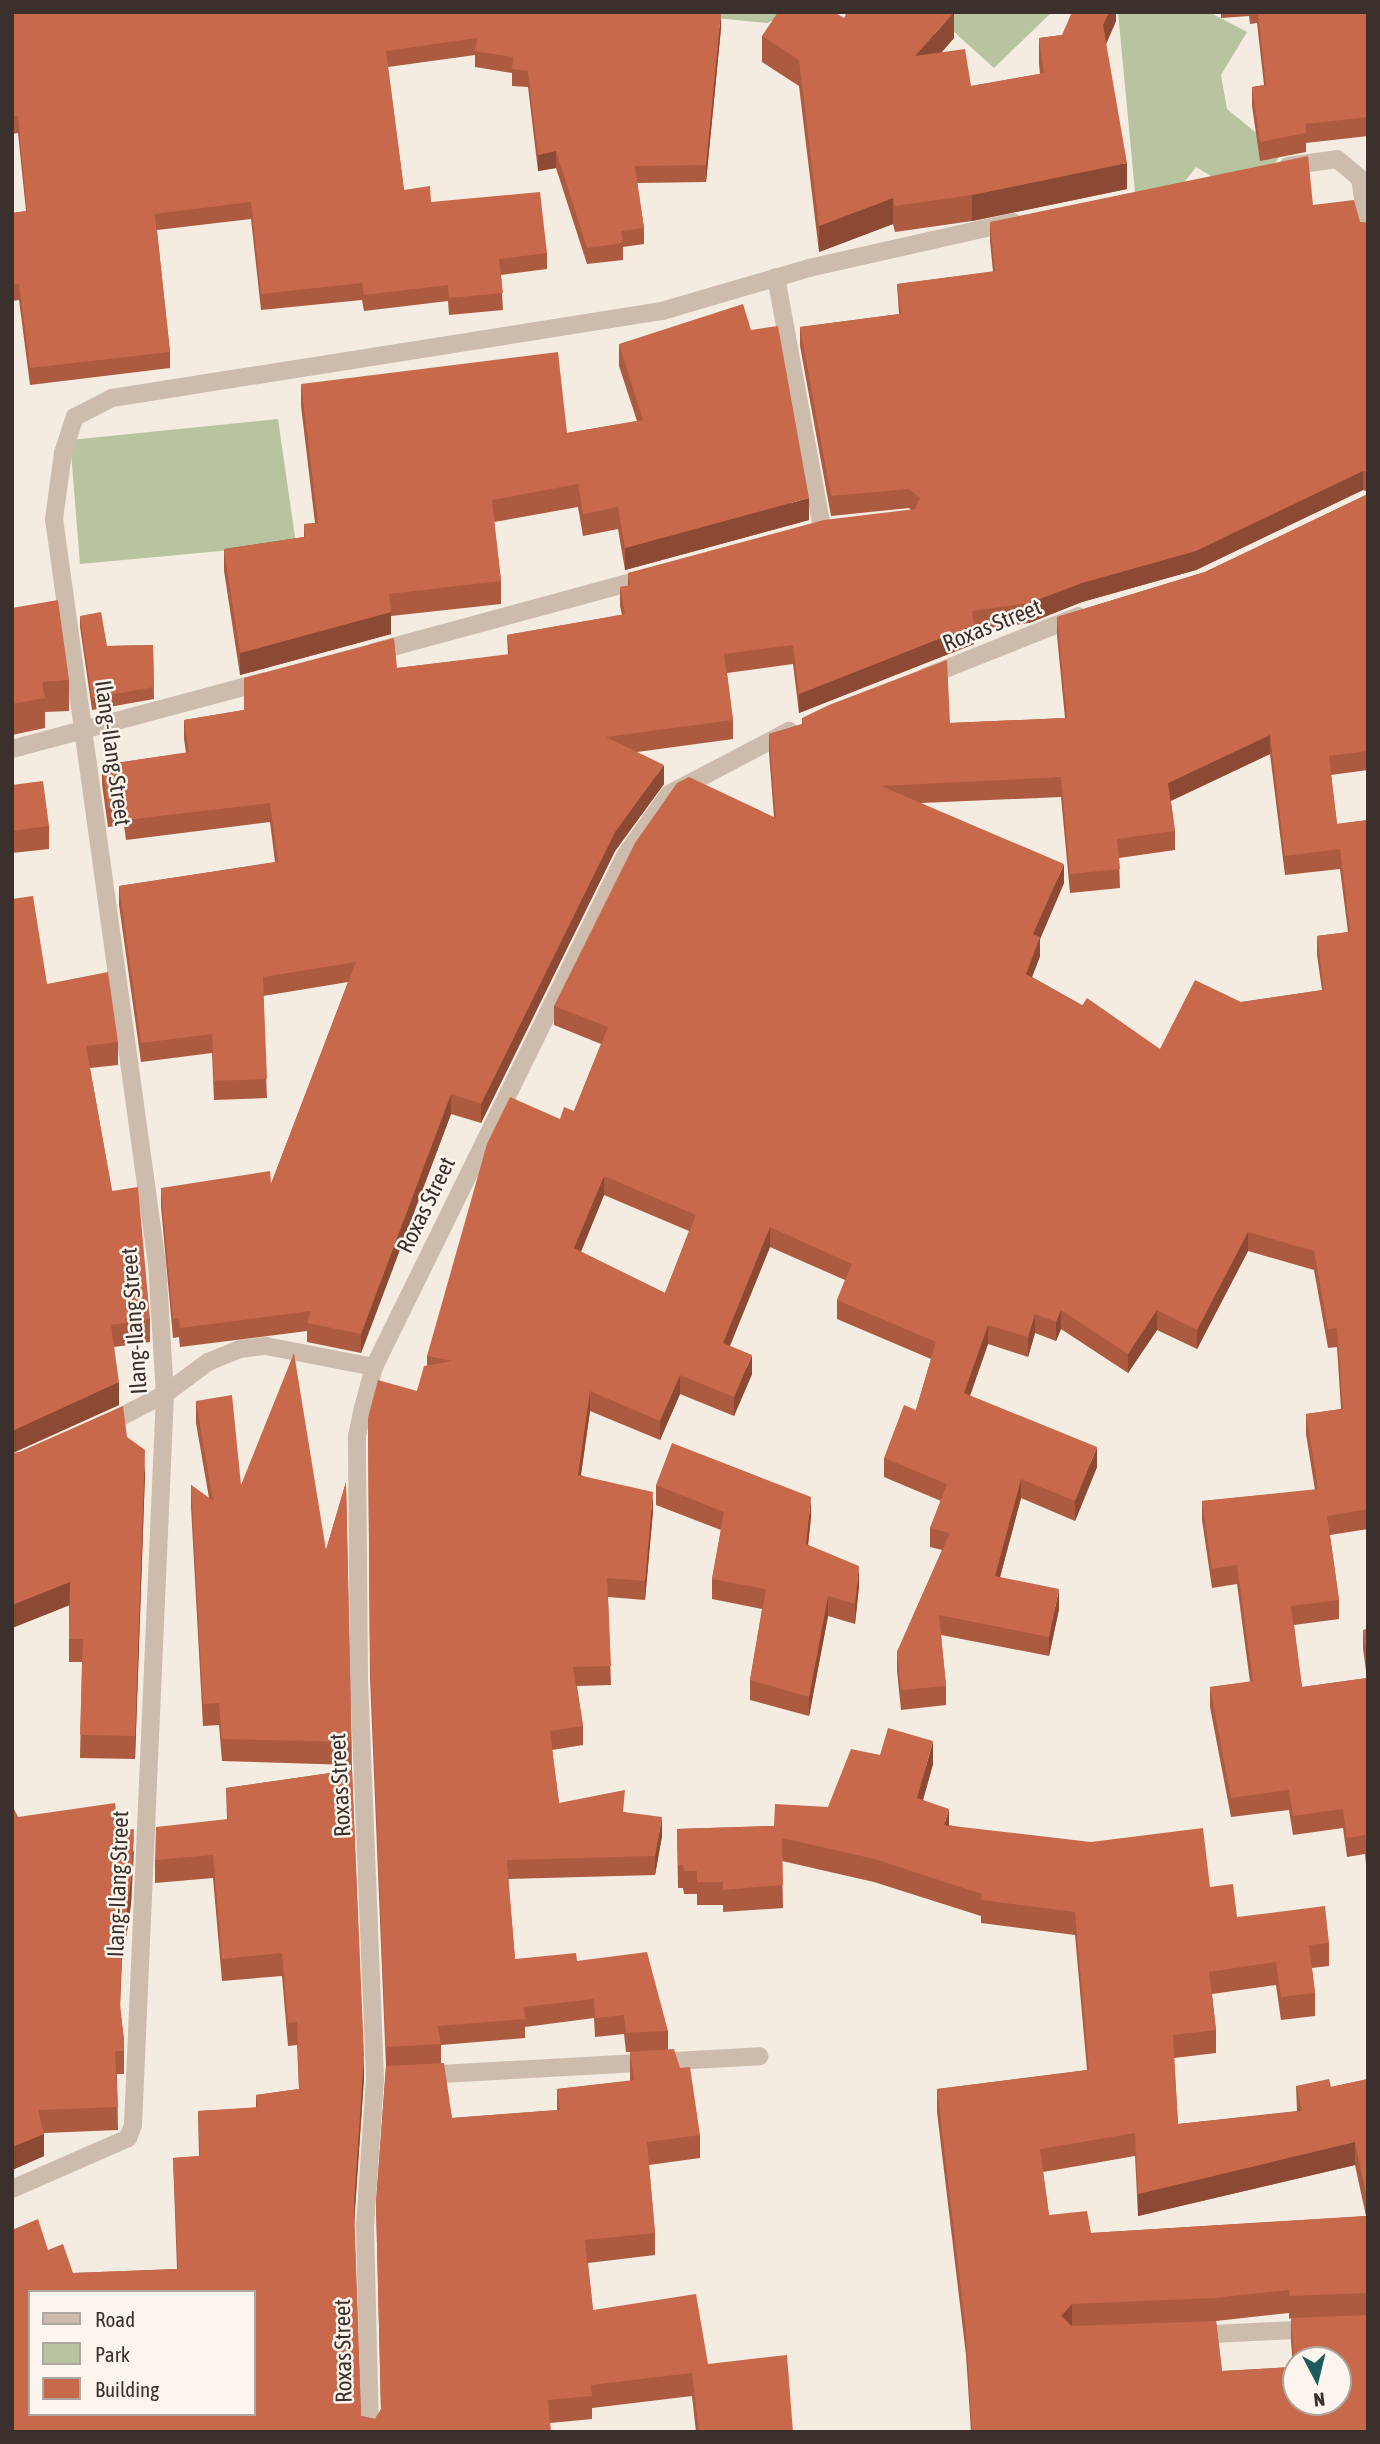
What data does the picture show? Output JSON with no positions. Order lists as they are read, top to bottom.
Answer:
{
  "streets": {
    "street": ["Roxas Street", "Ilang-Ilang Street"]
  },
  "legend": ["Road", "Park", "Building"],
  "north": "bottom"
}
